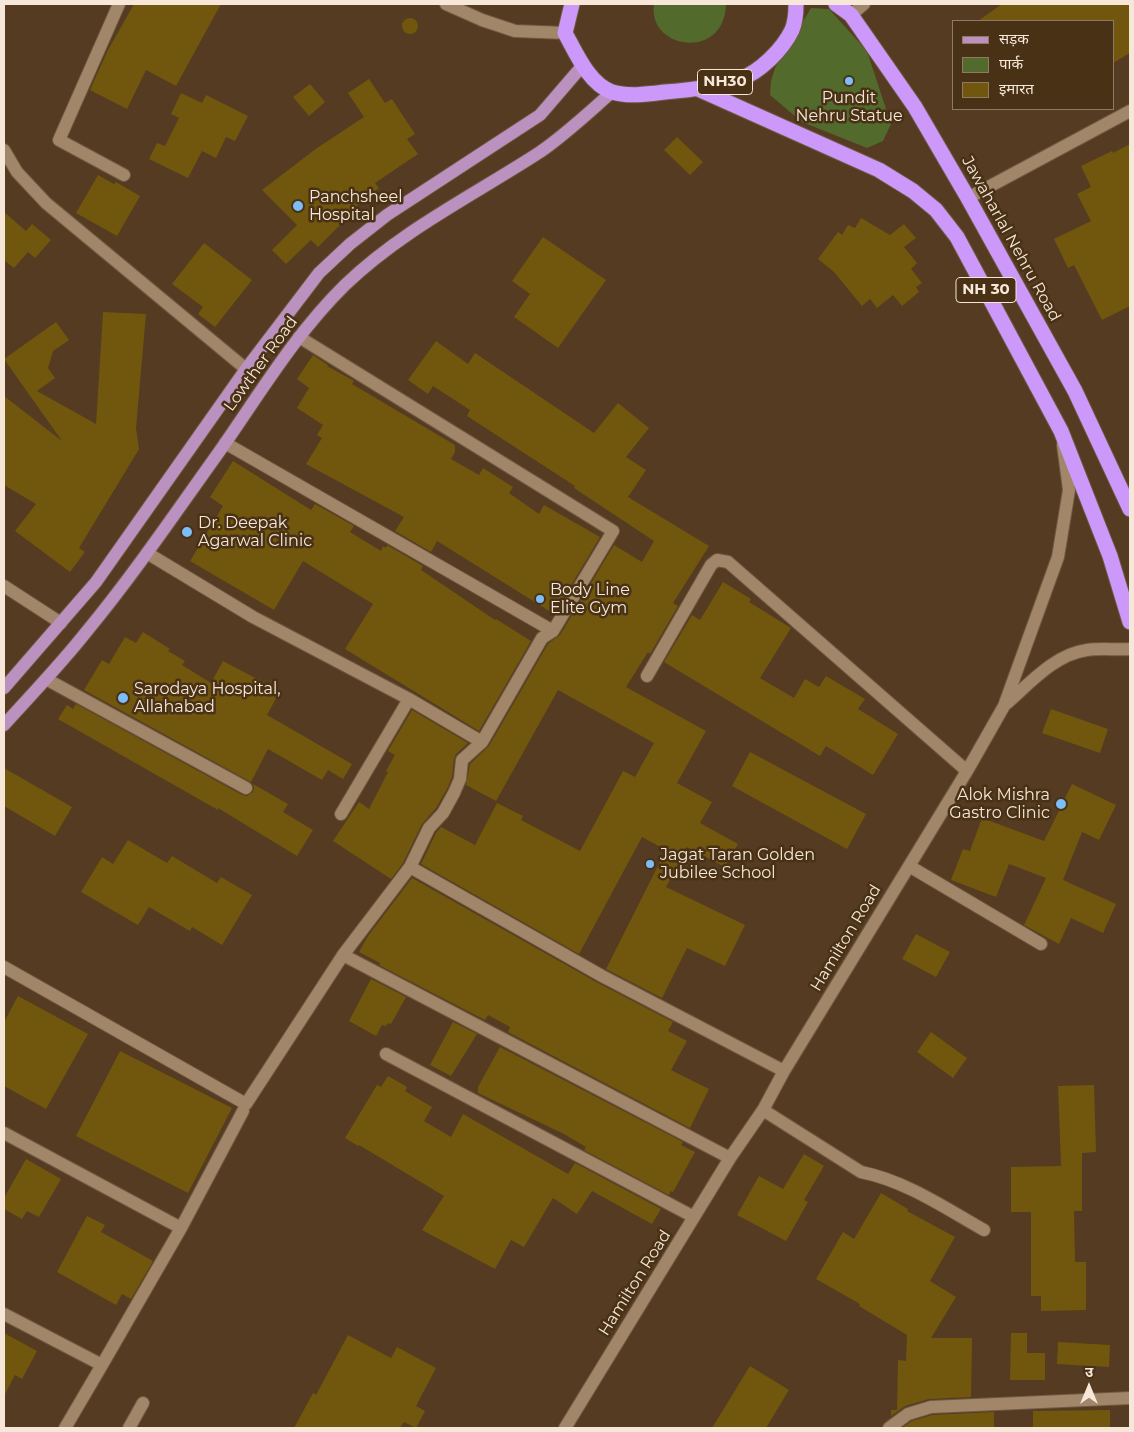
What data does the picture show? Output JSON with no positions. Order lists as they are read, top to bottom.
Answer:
{
  "streets": {
    "highway": ["NH30", "Jawaharlal Nehru Road", "NH 30"],
    "main road": ["Lowther Road"],
    "street": ["Hamilton Road"]
  },
  "crossings": [
    ["NH30", "NH 30"],
    ["NH30", "Lowther Road"],
    ["NH 30", "Hamilton Road"]
  ],
  "places": [
    "Pundit Nehru Statue",
    "Panchsheel Hospital",
    "Dr. Deepak Agarwal Clinic",
    "Body Line Elite Gym",
    "Sarodaya Hospital, Allahabad",
    "Alok Mishra Gastro Clinic",
    "Jagat Taran Golden Jubilee School"
  ],
  "legend": ["सड़क", "पार्क", "इमारत"],
  "north": "top"
}
